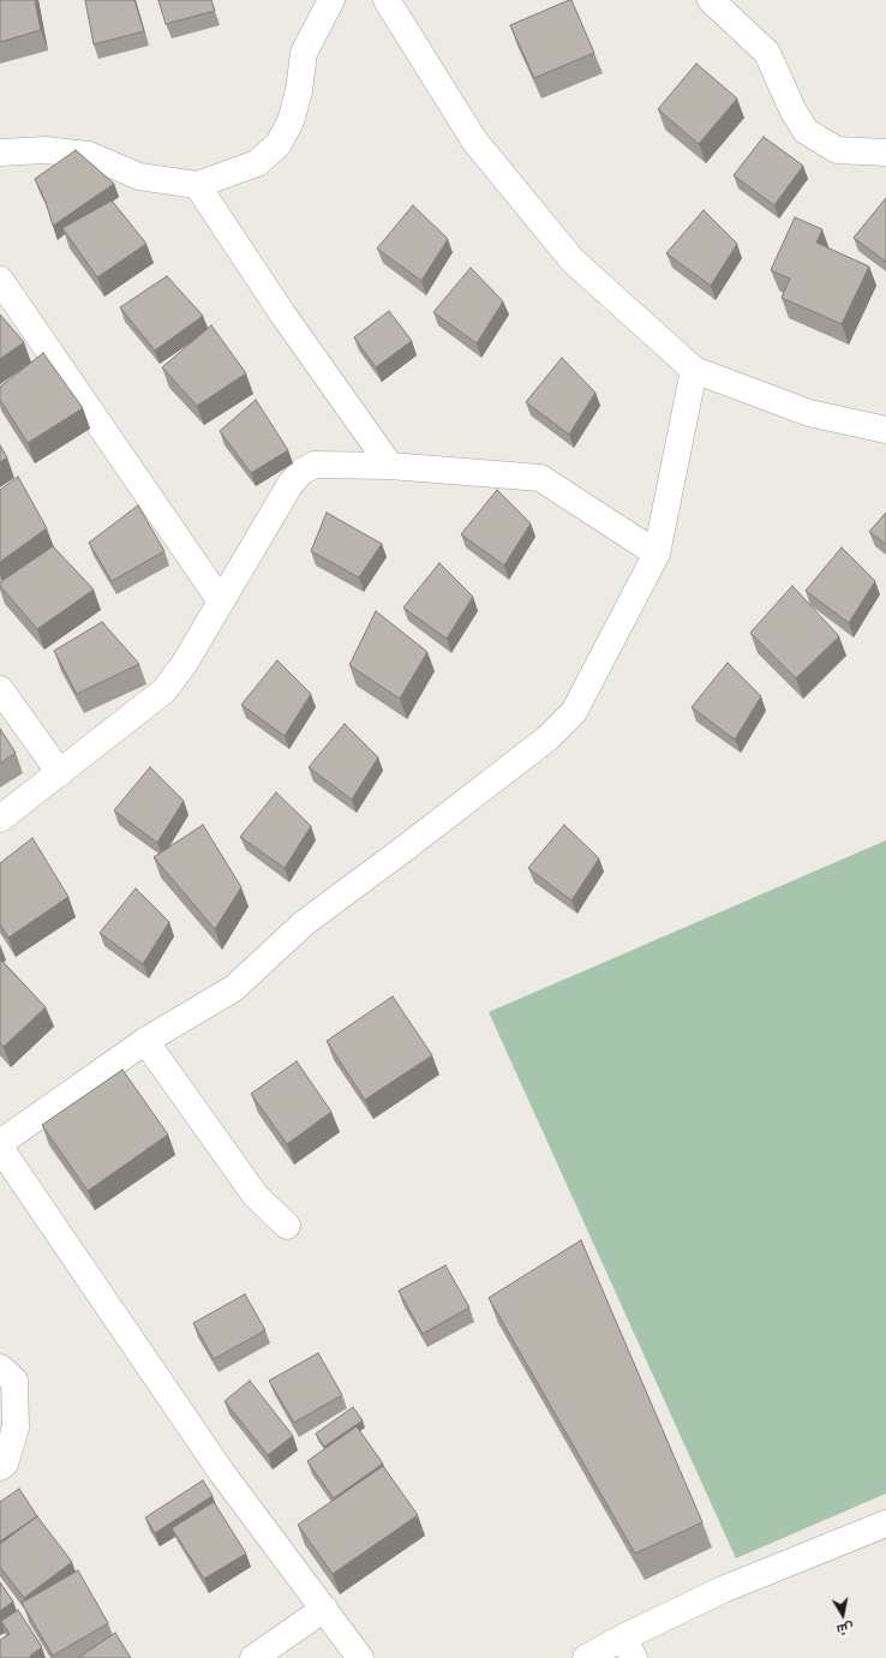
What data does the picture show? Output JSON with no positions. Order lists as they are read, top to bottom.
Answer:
{
  "north": "bottom"
}
